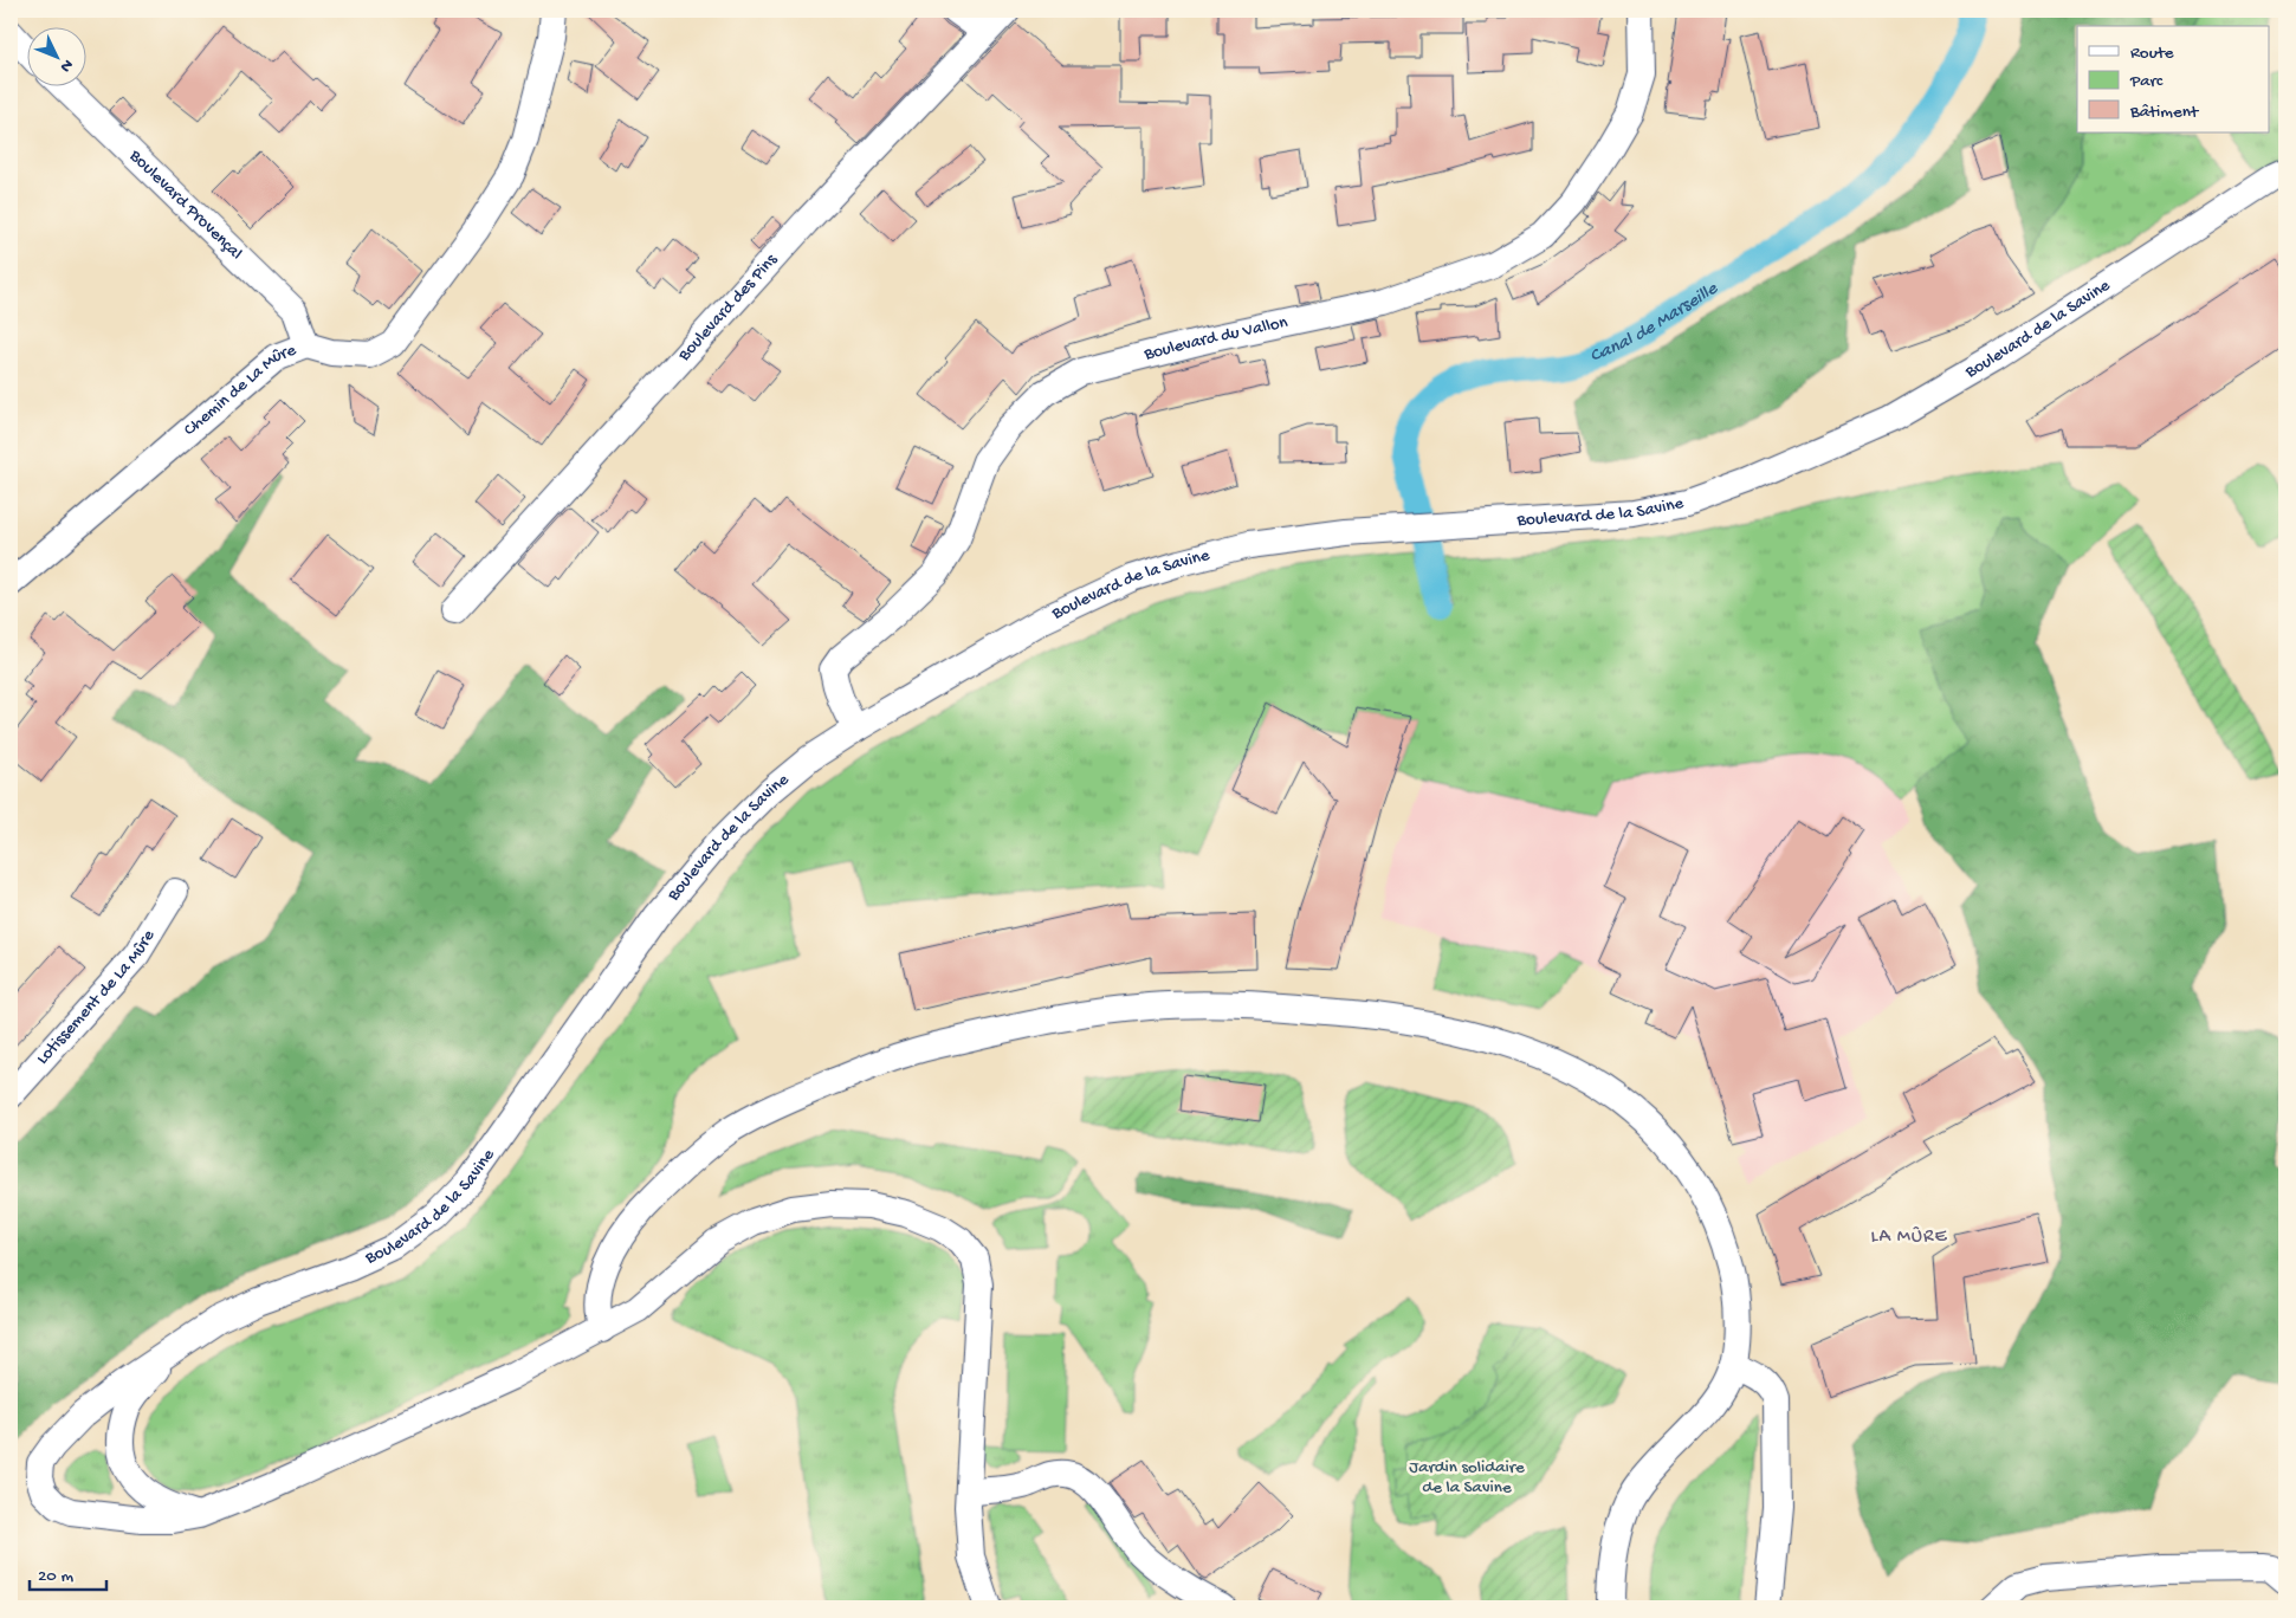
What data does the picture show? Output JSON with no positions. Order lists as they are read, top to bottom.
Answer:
{
  "streets": {
    "street": [
      "Boulevard Provençal",
      "Boulevard des Pins",
      "Boulevard de la Savine",
      "Boulevard du Vallon",
      "Chemin de La Mûre",
      "Lotissement de La Mûre"
    ]
  },
  "crossings": [
    ["Boulevard Provençal", "Chemin de La Mûre"],
    ["Boulevard de la Savine", "Boulevard du Vallon"]
  ],
  "districts": ["LA MÛRE"],
  "water": ["Canal de Marseille"],
  "parks": ["Jardin solidaire de la Savine"],
  "legend": ["Route", "Parc", "Bâtiment"],
  "scale_bar": "20 m",
  "north": "bottom right"
}
